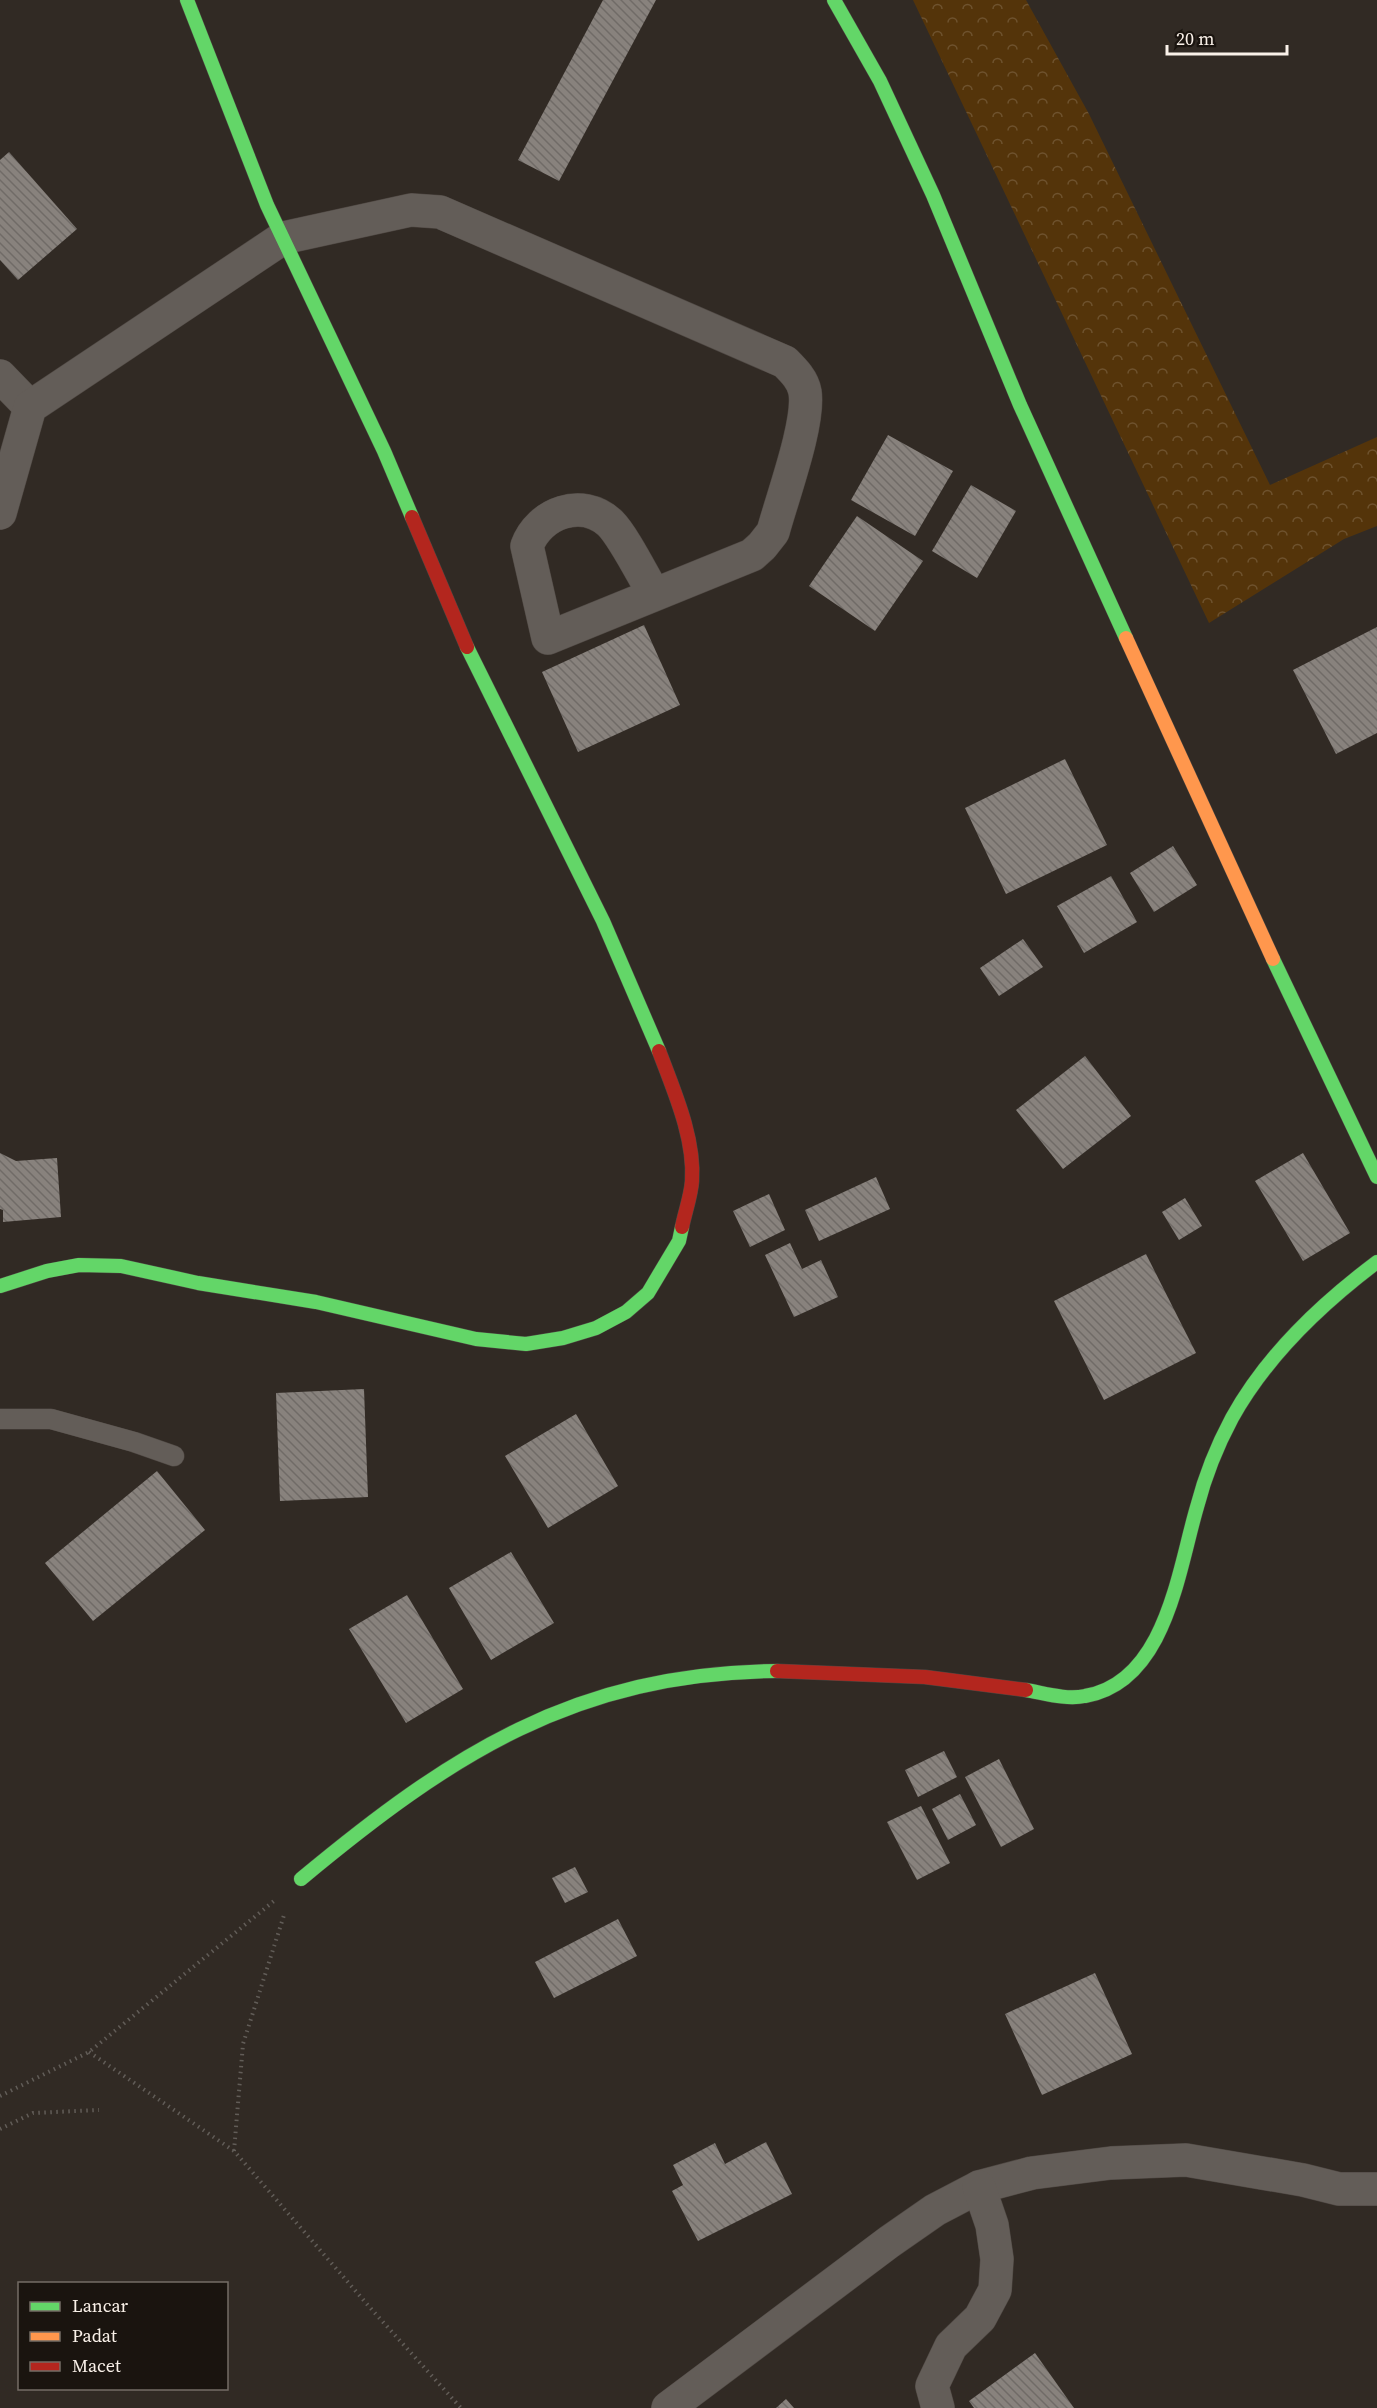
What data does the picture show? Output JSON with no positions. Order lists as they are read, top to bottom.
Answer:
{
  "legend": ["Lancar", "Padat", "Macet"],
  "scale_bar": "20 m"
}
